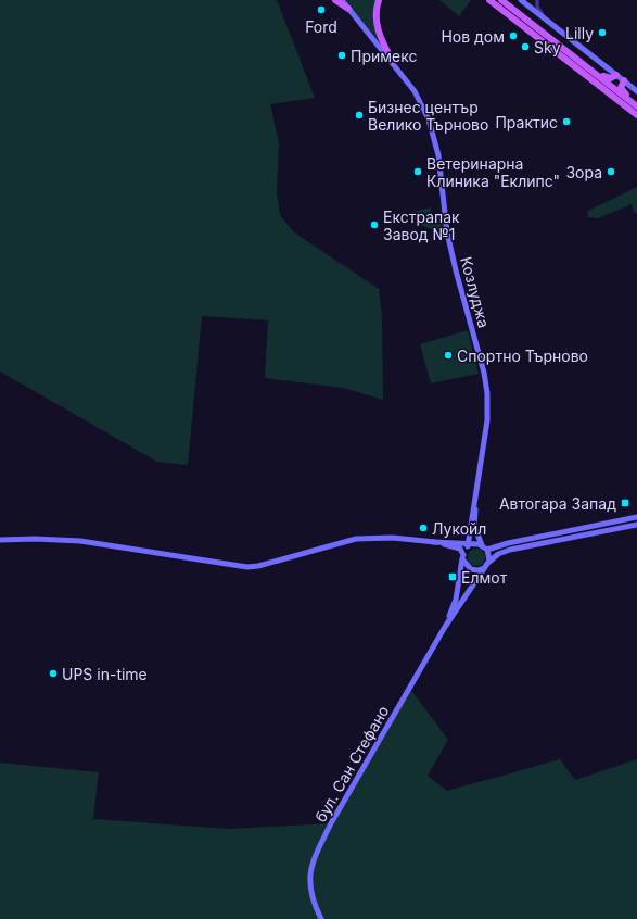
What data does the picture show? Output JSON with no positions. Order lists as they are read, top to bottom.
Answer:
{
  "streets": {
    "main road": ["Козлуджа", "бул. Сан Стефано"]
  },
  "crossings": [
    ["Козлуджа", "бул. Сан Стефано"]
  ],
  "places": {
    "other": [
      "Ford",
      "Lilly",
      "Нов дом",
      "Sky",
      "Примекс",
      "Бизнес център Велико Търново",
      "Практис",
      "Ветеринарна Клиника \"Еклипс\"",
      "Зора",
      "Екстрапак Завод №1",
      "Спортно Търново",
      "Лукойл",
      "UPS in-time"
    ],
    "transit": ["Автогара Запад", "Елмот"]
  }
}
